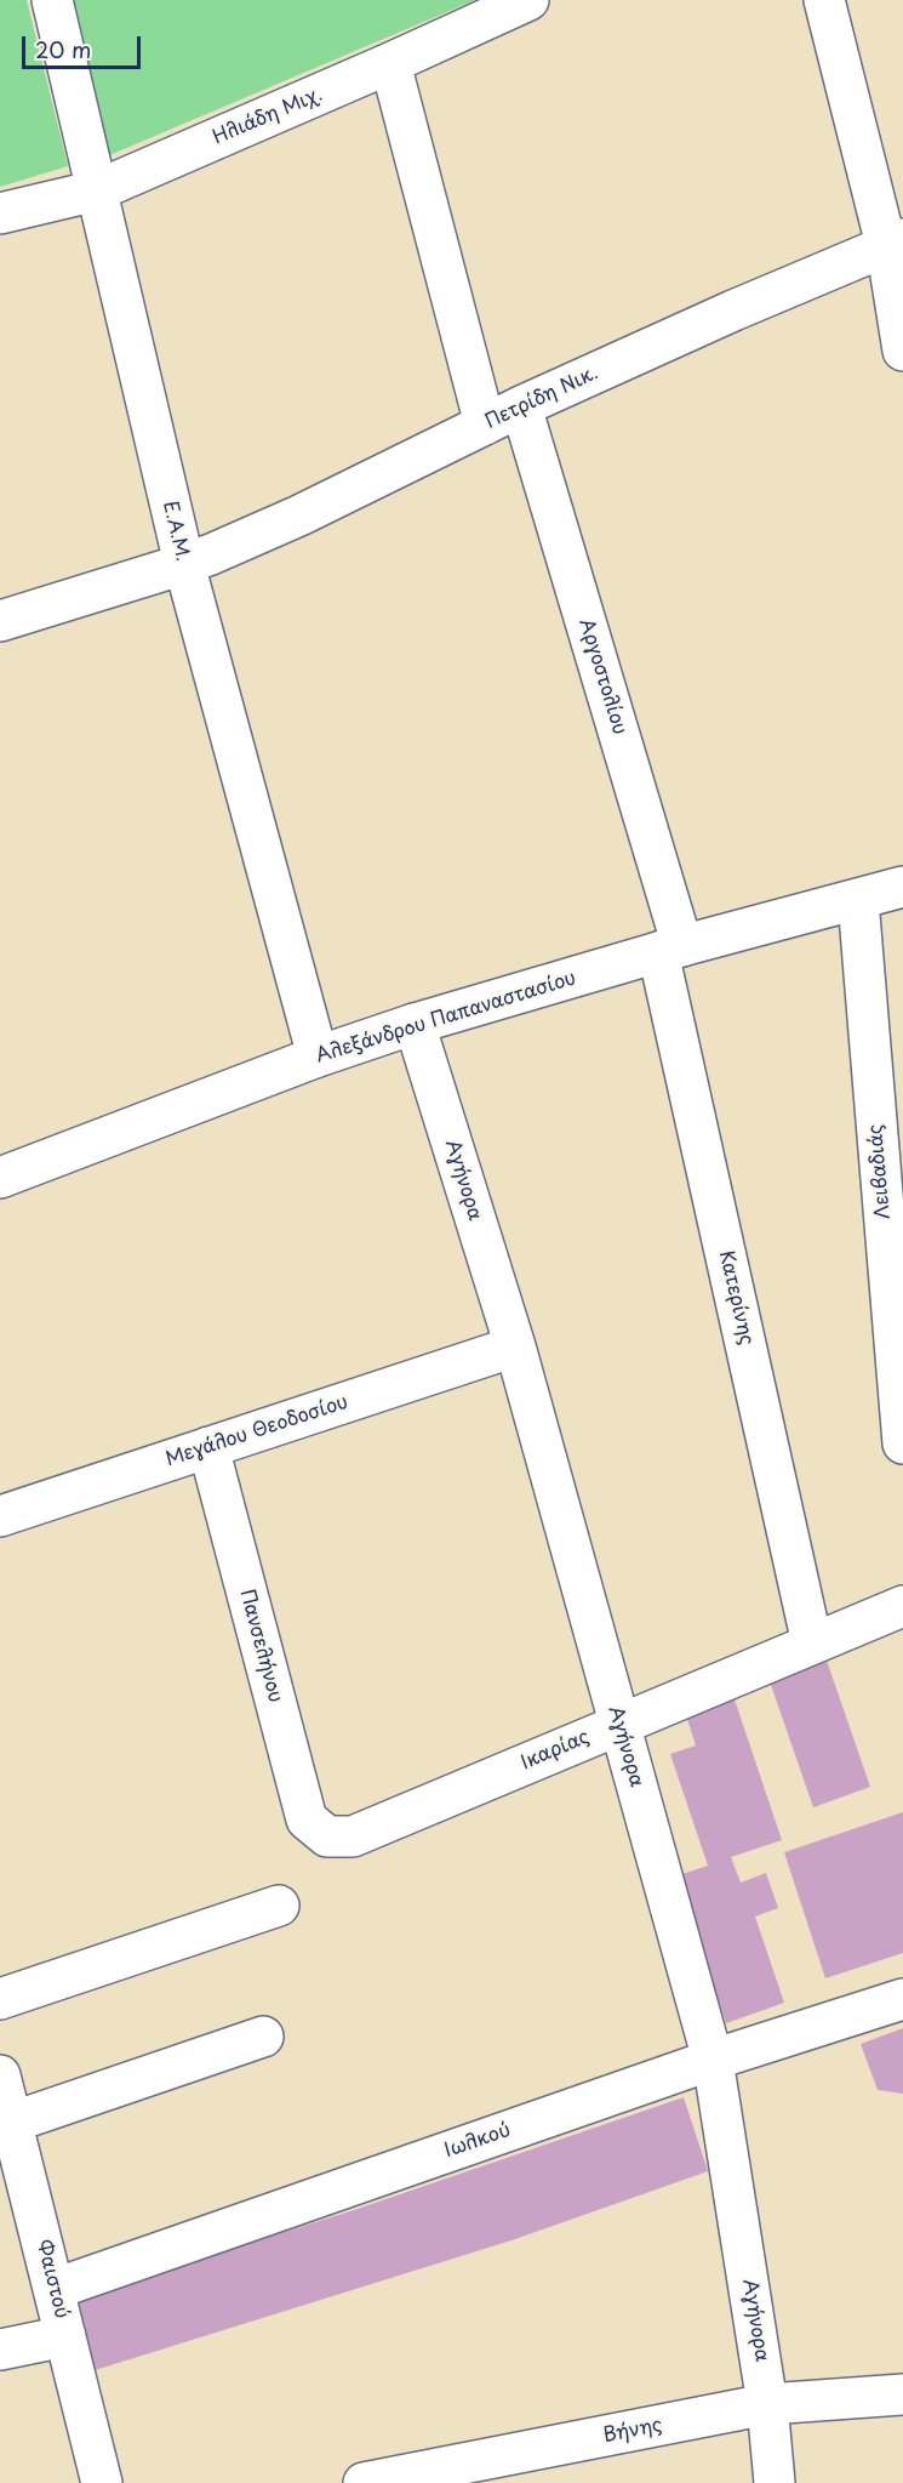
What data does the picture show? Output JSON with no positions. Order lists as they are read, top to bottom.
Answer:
{
  "streets": {
    "street": [
      "Ηλιάδη Μιχ.",
      "Πετρίδη Νικ.",
      "Ε.Α.Μ.",
      "Αργοστολίου",
      "Αλεξάνδρου Παπαναστασίου",
      "Λειβαδιάς",
      "Αγήνορα",
      "Κατερίνης",
      "Μεγάλου Θεοδοσίου",
      "Πανσελήνου",
      "Ικαρίας",
      "Ιωλκού",
      "Φαιστού",
      "Βήνης"
    ]
  },
  "crossings": [
    ["Ηλιάδη Μιχ.", "Ε.Α.Μ."],
    ["Πετρίδη Νικ.", "Ε.Α.Μ."],
    ["Πετρίδη Νικ.", "Αργοστολίου"],
    ["Ε.Α.Μ.", "Αλεξάνδρου Παπαναστασίου"],
    ["Αργοστολίου", "Αλεξάνδρου Παπαναστασίου"],
    ["Αργοστολίου", "Κατερίνης"],
    ["Αλεξάνδρου Παπαναστασίου", "Λειβαδιάς"],
    ["Αλεξάνδρου Παπαναστασίου", "Αγήνορα"],
    ["Αλεξάνδρου Παπαναστασίου", "Κατερίνης"],
    ["Αγήνορα", "Μεγάλου Θεοδοσίου"],
    ["Αγήνορα", "Ικαρίας"],
    ["Αγήνορα", "Ιωλκού"],
    ["Αγήνορα", "Βήνης"],
    ["Κατερίνης", "Ικαρίας"],
    ["Μεγάλου Θεοδοσίου", "Πανσελήνου"],
    ["Πανσελήνου", "Ικαρίας"],
    ["Ιωλκού", "Φαιστού"]
  ],
  "scale_bar": "20 m"
}
